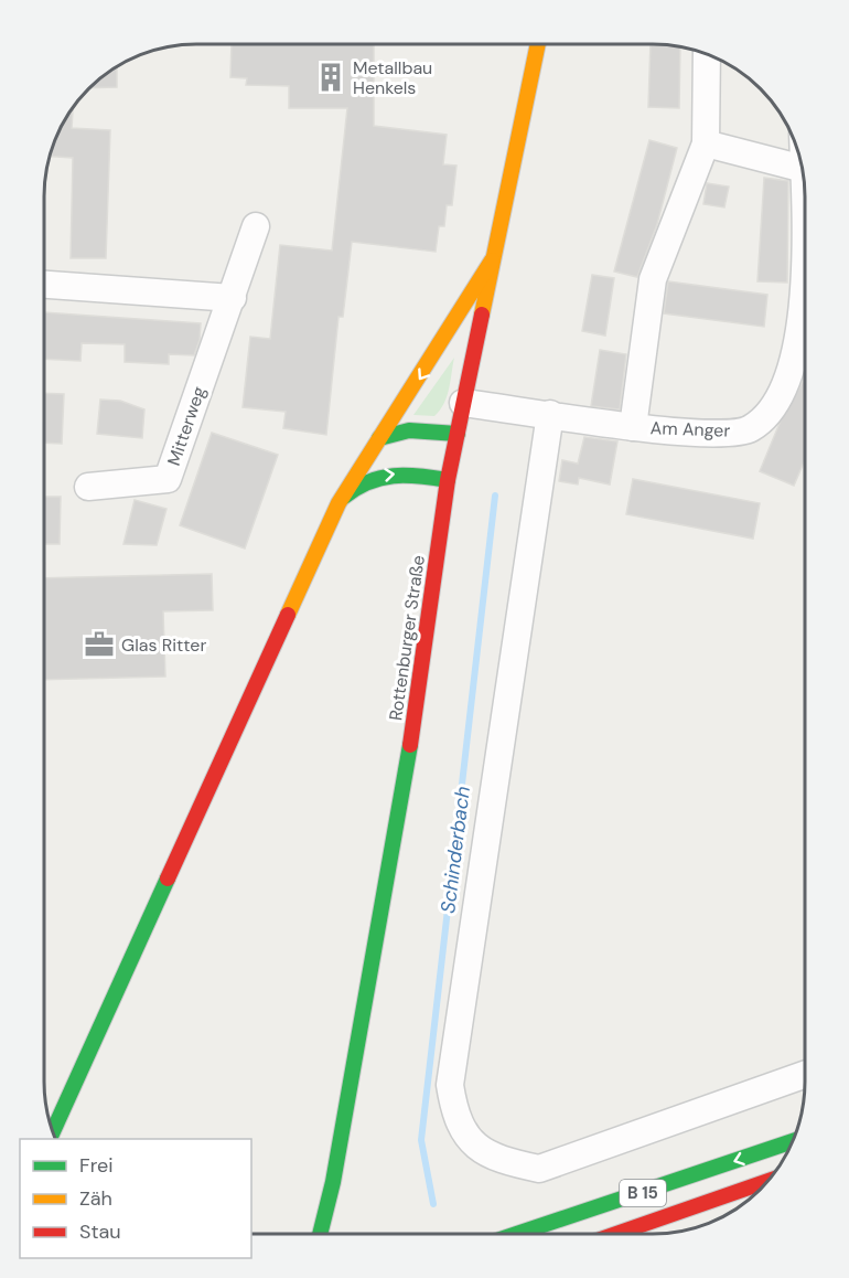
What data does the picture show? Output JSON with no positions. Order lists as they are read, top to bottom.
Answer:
{
  "streets": {
    "main road": ["Rottenburger Straße", "B 15"],
    "street": ["Mitterweg", "Am Anger"]
  },
  "crossings": [
    ["Am Anger", "Rottenburger Straße"]
  ],
  "water": ["Schinderbach"],
  "places": {
    "building": ["Metallbau Henkels"],
    "office": ["Glas Ritter"]
  },
  "legend": ["Frei", "Zäh", "Stau"]
}
